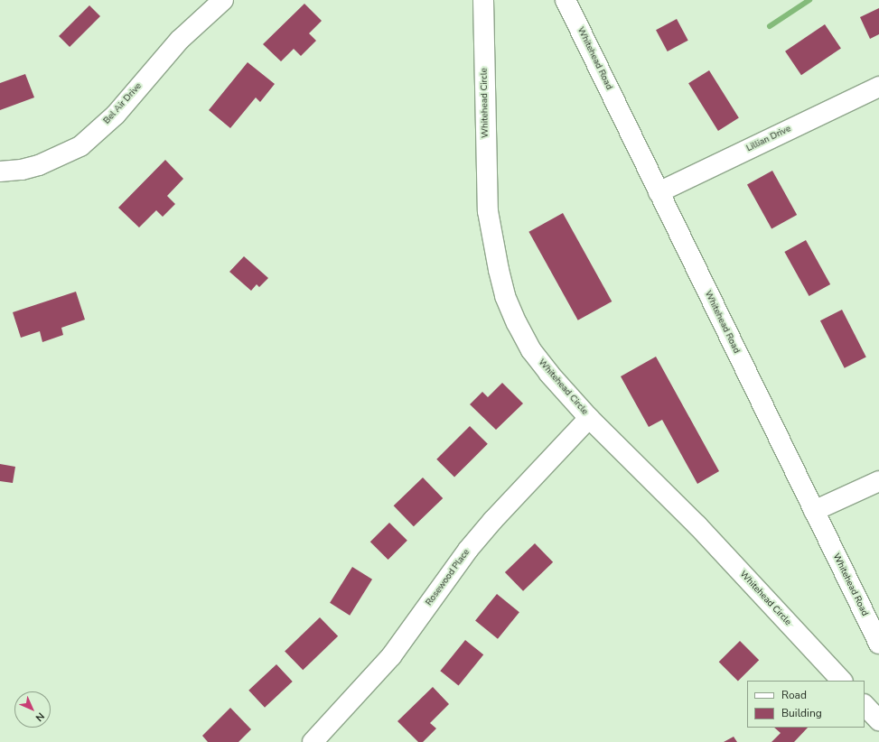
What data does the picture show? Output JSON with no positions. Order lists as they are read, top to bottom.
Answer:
{
  "streets": {
    "street": [
      "Whitehead Road",
      "Whitehead Circle",
      "Bel Air Drive",
      "Lillian Drive",
      "Rosewood Place"
    ]
  },
  "crossings": [
    ["Whitehead Road", "Lillian Drive"],
    ["Whitehead Circle", "Rosewood Place"]
  ],
  "legend": ["Road", "Building"],
  "north": "bottom right"
}
